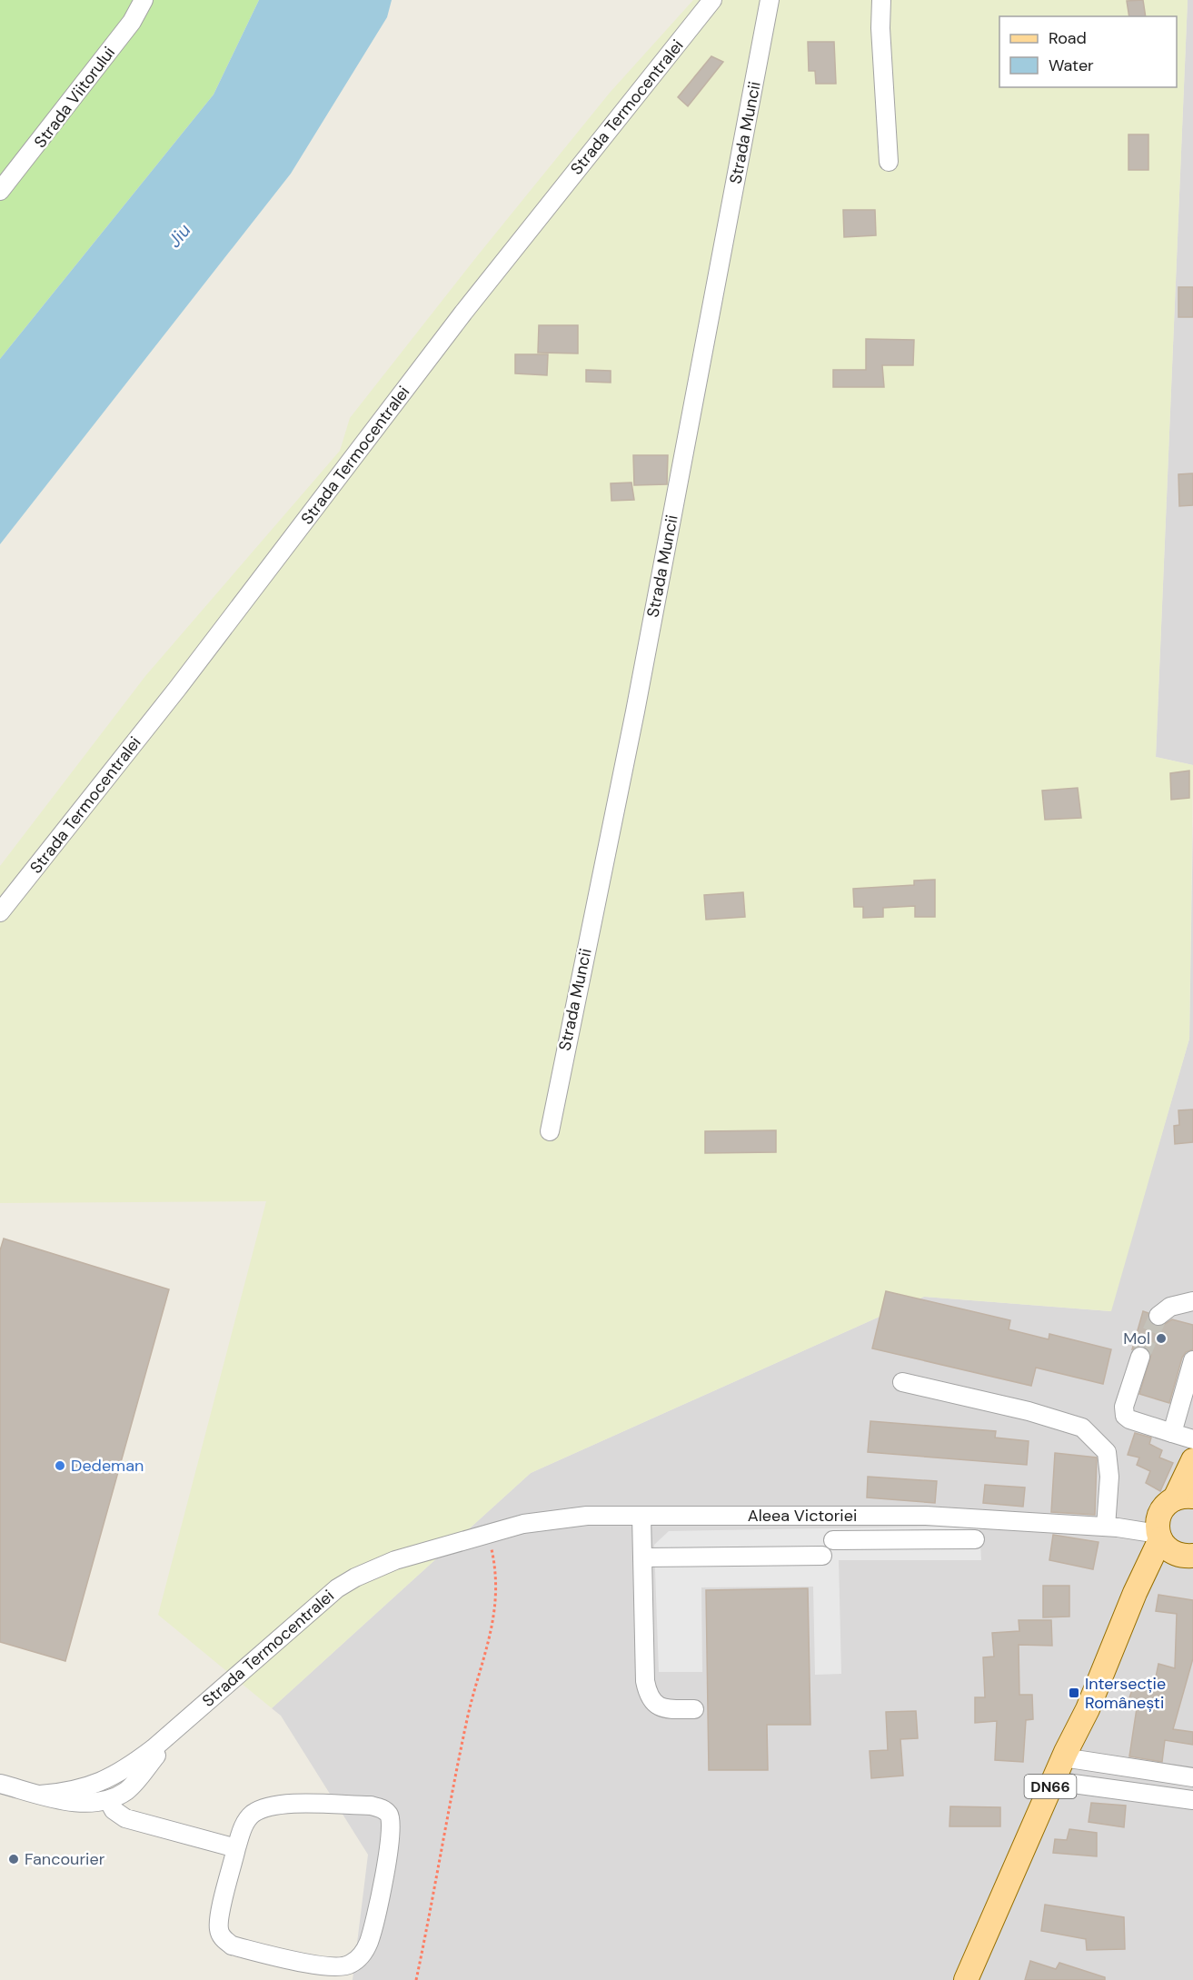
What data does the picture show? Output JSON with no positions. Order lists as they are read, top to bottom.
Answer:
{
  "streets": {
    "main road": ["DN66"],
    "street": [
      "Strada Viitorului",
      "Strada Termocentralei",
      "Strada Muncii",
      "Aleea Victoriei"
    ]
  },
  "crossings": [
    ["Strada Termocentralei", "Aleea Victoriei"],
    ["Aleea Victoriei", "DN66"]
  ],
  "water": ["Jiu"],
  "places": {
    "other": ["Mol", "Dedeman", "Fancourier"],
    "transit": ["Intersecție Românești"]
  },
  "legend": ["Road", "Water"]
}
